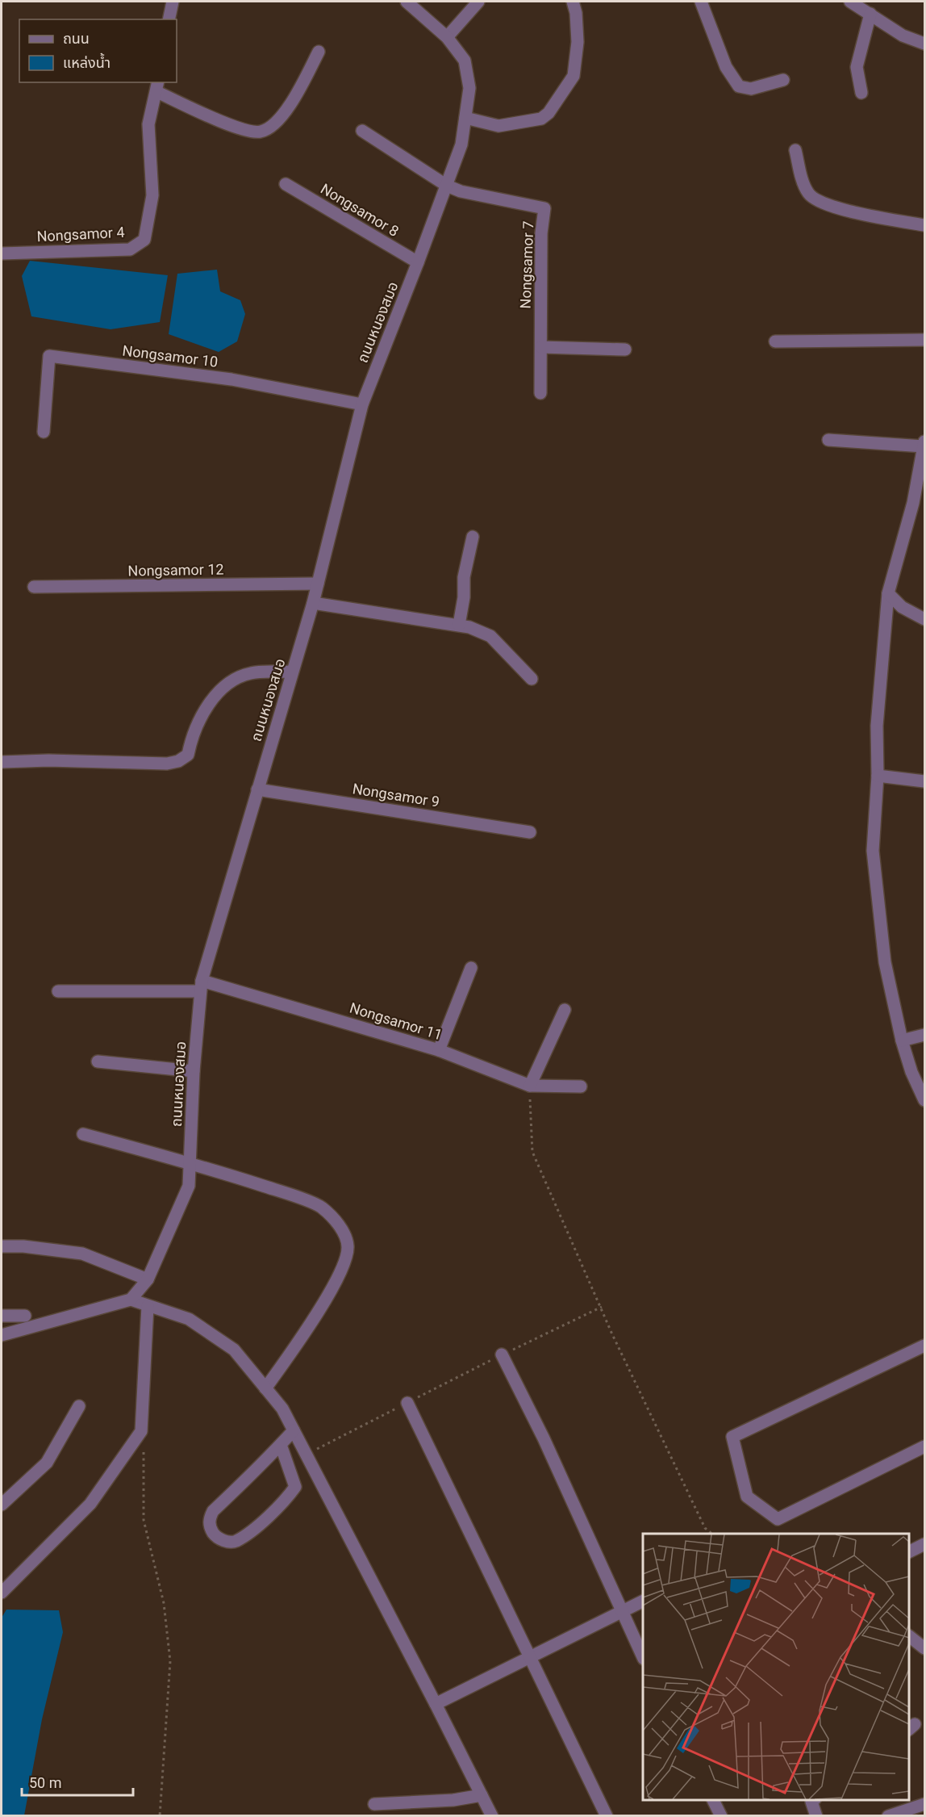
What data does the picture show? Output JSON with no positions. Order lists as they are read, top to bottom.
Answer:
{
  "streets": {
    "street": [
      "Nongsamor 8",
      "Nongsamor 4",
      "Nongsamor 7",
      "ถนนหนองสมอ",
      "Nongsamor 10",
      "Nongsamor 12",
      "Nongsamor 9",
      "Nongsamor 11"
    ]
  },
  "crossings": [
    ["Nongsamor 8", "ถนนหนองสมอ"],
    ["Nongsamor 7", "ถนนหนองสมอ"],
    ["ถนนหนองสมอ", "Nongsamor 10"],
    ["ถนนหนองสมอ", "Nongsamor 12"],
    ["ถนนหนองสมอ", "Nongsamor 9"],
    ["ถนนหนองสมอ", "Nongsamor 11"]
  ],
  "legend": ["ถนน", "แหล่งน้ำ"],
  "scale_bar": "50 m"
}
